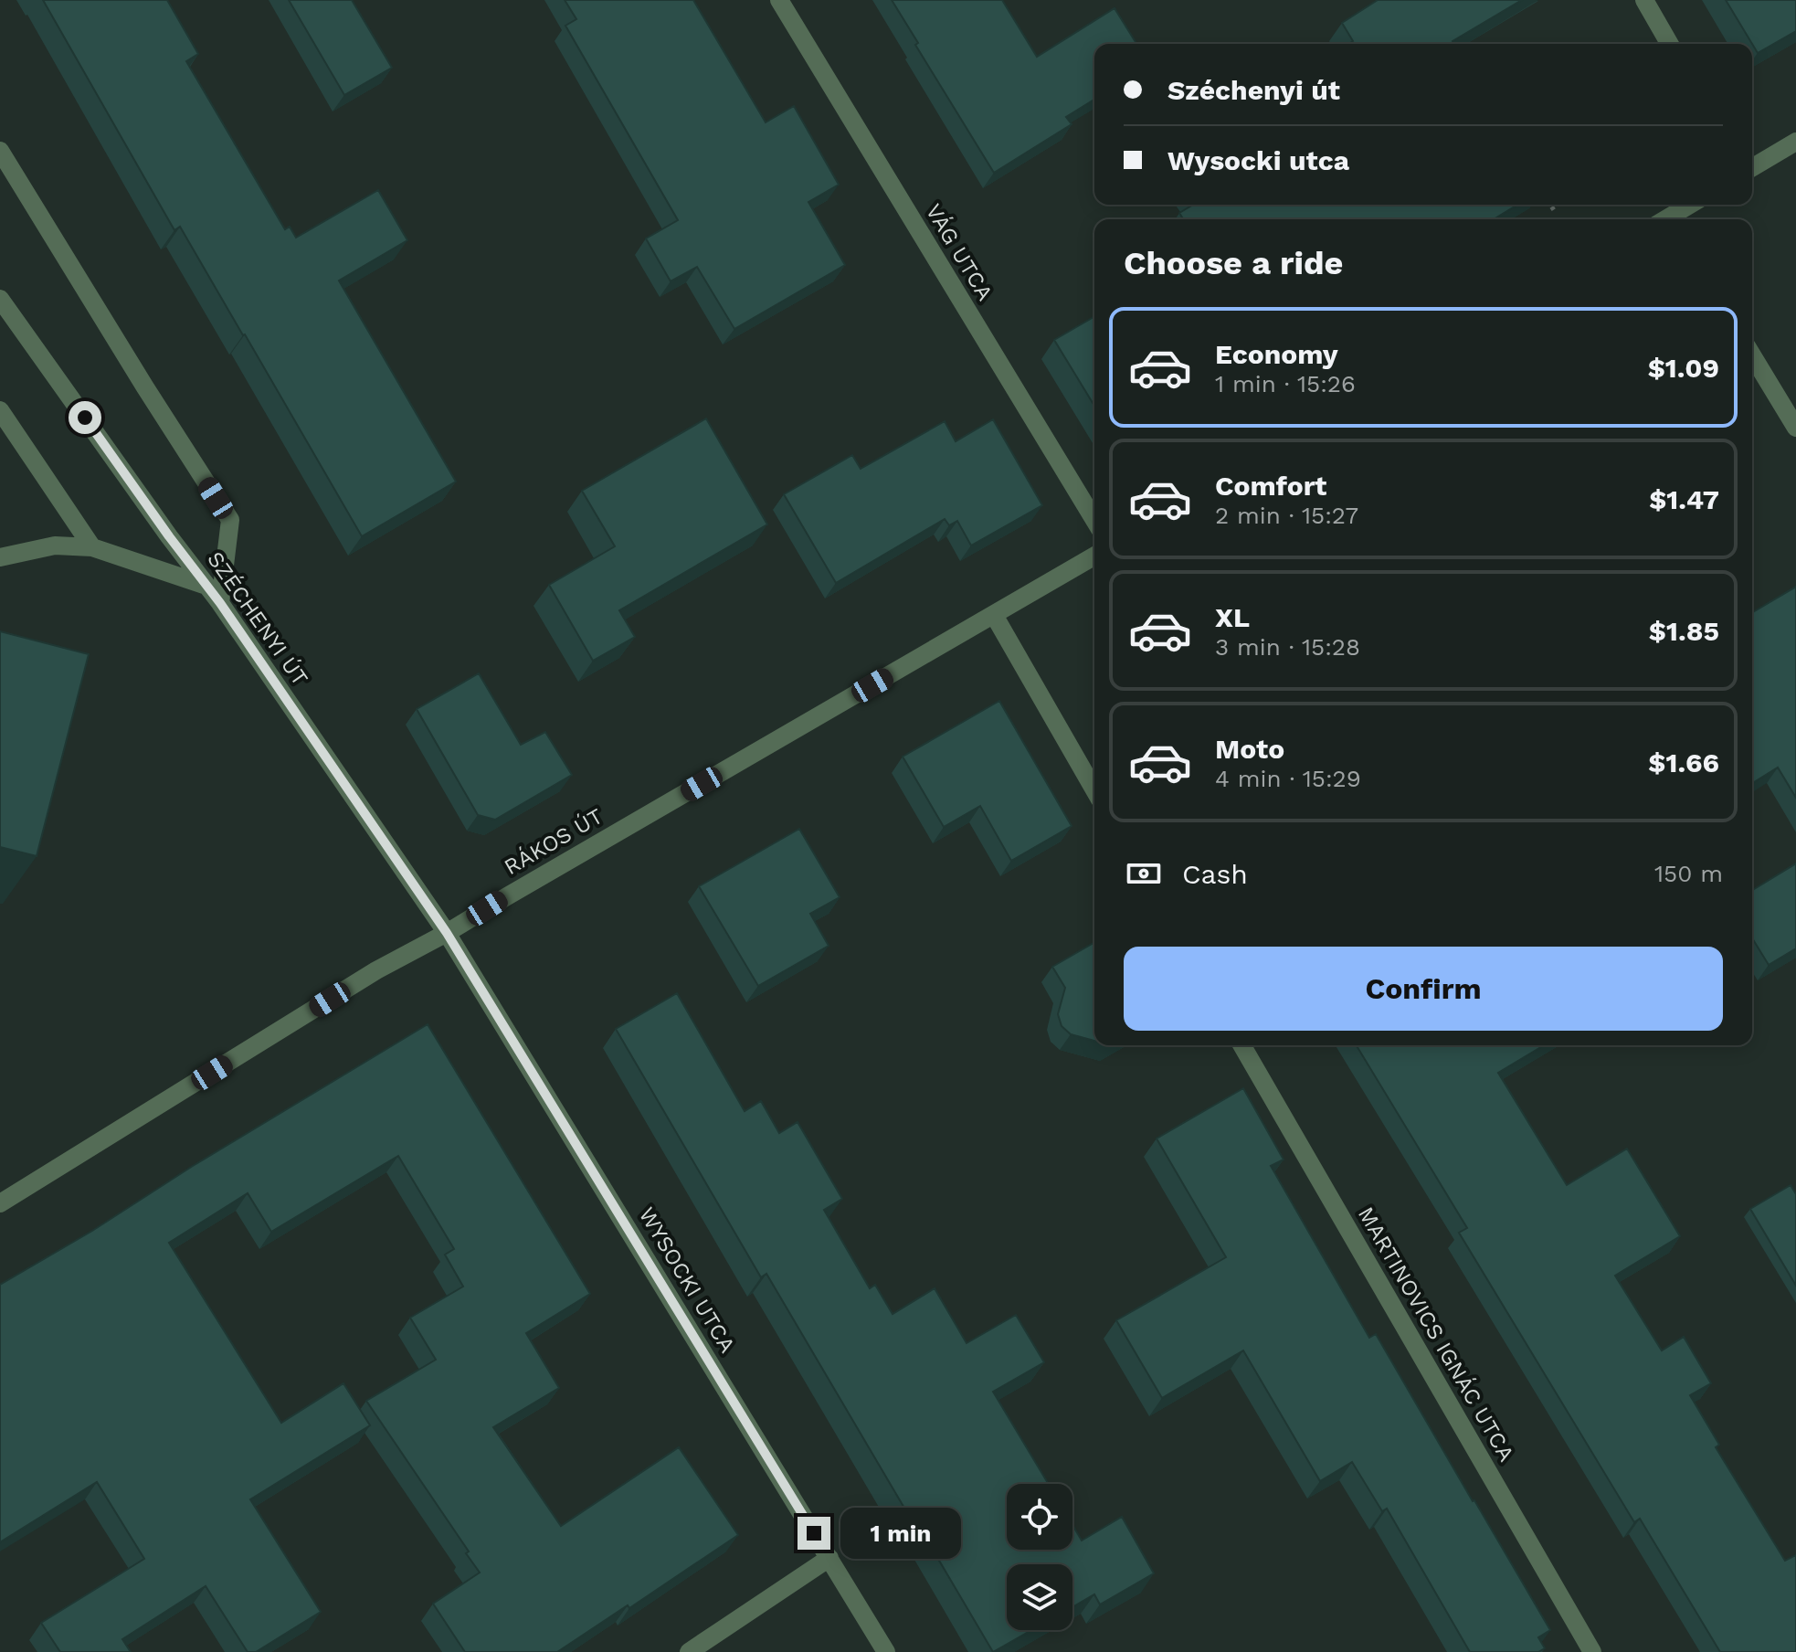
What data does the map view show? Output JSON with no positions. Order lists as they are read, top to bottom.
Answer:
{
  "streets": {
    "street": [
      "VÁG UTCA",
      "SZÉCHENYI ÚT",
      "RÁKOS ÚT",
      "WYSOCKI UTCA",
      "MARTINOVICS IGNÁC UTCA"
    ]
  },
  "crossings": [
    ["SZÉCHENYI ÚT", "RÁKOS ÚT"],
    ["SZÉCHENYI ÚT", "WYSOCKI UTCA"],
    ["RÁKOS ÚT", "WYSOCKI UTCA"]
  ],
  "page": {
    "banner": ["Széchenyi út", "Wysocki utca"],
    "heading": "Choose a ride",
    "list": [
      {
        "name": "Economy",
        "note": "1 min · 15:26",
        "value": "$1.09"
      },
      {
        "name": "Comfort",
        "note": "2 min · 15:27",
        "value": "$1.47"
      },
      {
        "name": "XL",
        "note": "3 min · 15:28",
        "value": "$1.85"
      },
      {
        "name": "Moto",
        "note": "4 min · 15:29",
        "value": "$1.66"
      }
    ],
    "pay": ["Cash", "150 m"],
    "buttons": "Confirm",
    "bubble": "1 min"
  }
}
